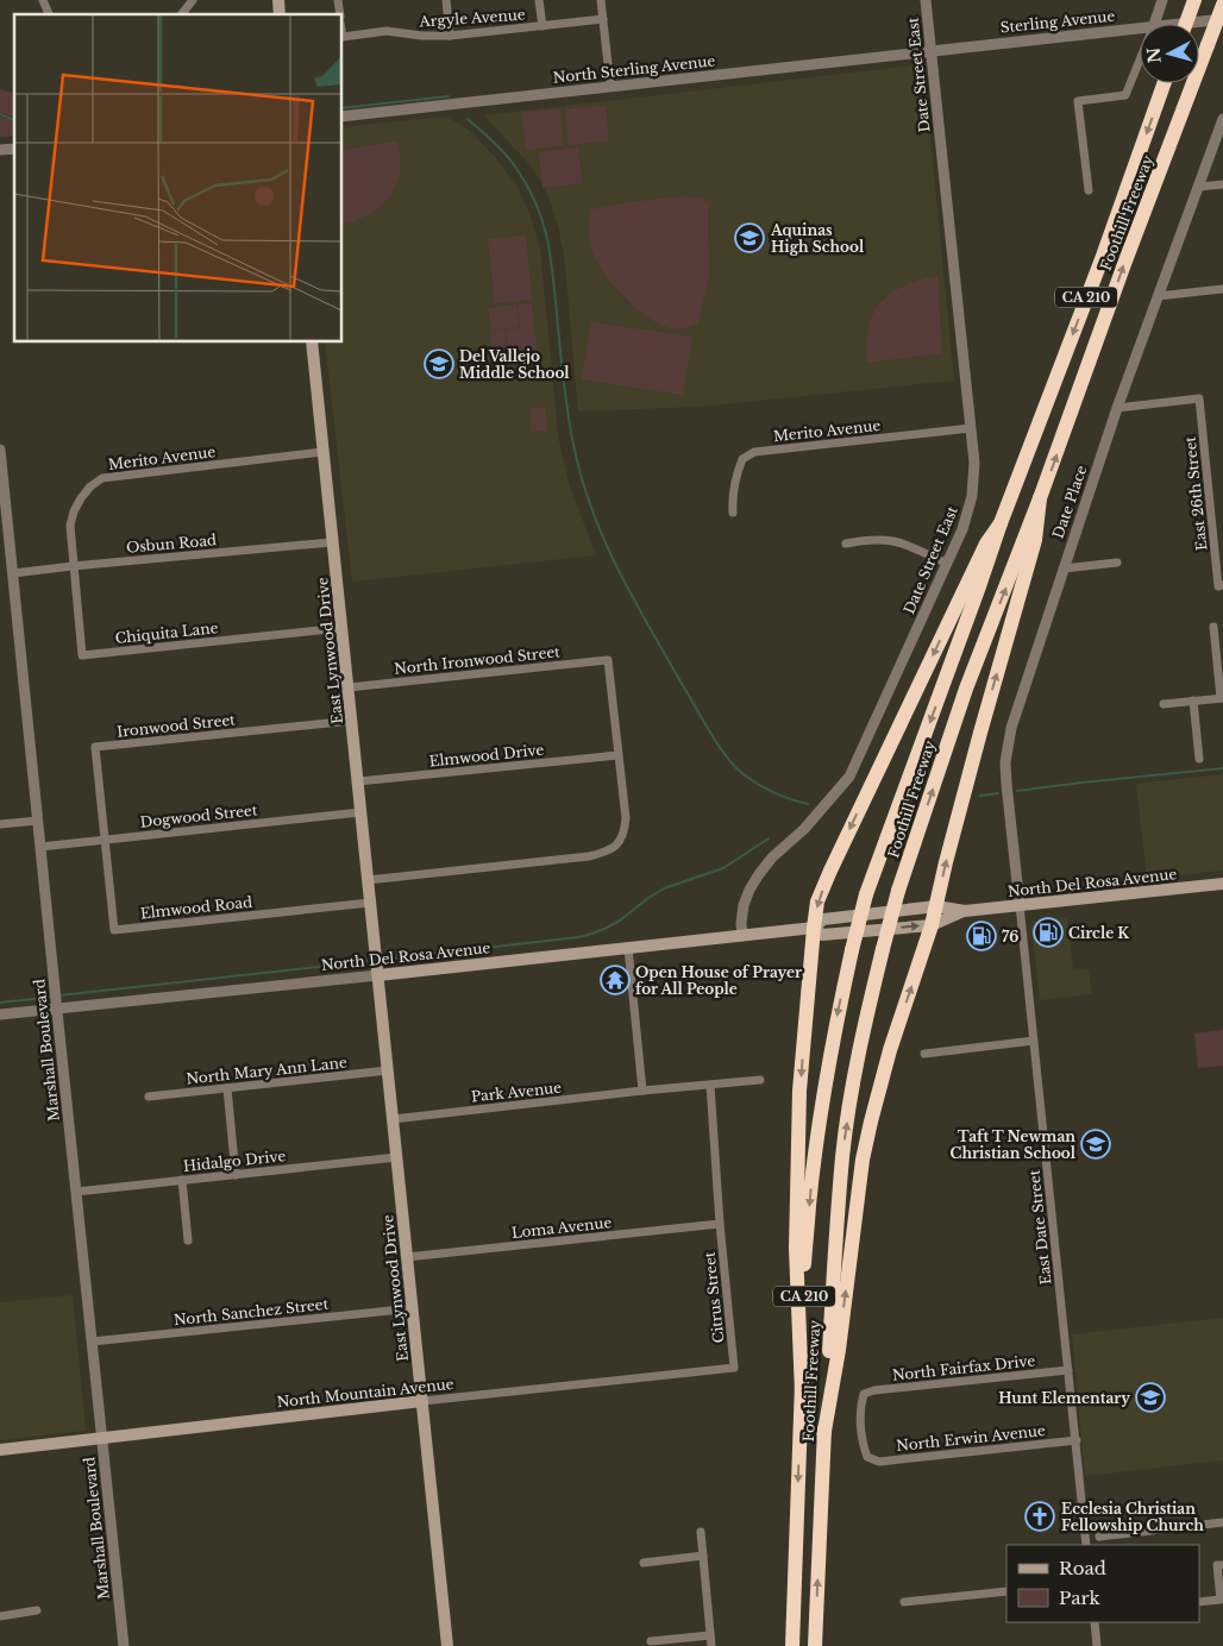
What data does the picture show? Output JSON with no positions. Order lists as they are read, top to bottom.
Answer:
{
  "streets": {
    "highway": ["Foothill Freeway", "CA 210"],
    "main road": ["East Lynwood Drive", "North Del Rosa Avenue", "North Mountain Avenue"],
    "street": [
      "Argyle Avenue",
      "Sterling Avenue",
      "North Sterling Avenue",
      "Date Street East",
      "Merito Avenue",
      "East 26th Street",
      "Date Place",
      "Osbun Road",
      "Chiquita Lane",
      "North Ironwood Street",
      "Ironwood Street",
      "Elmwood Drive",
      "Dogwood Street",
      "Elmwood Road",
      "Marshall Boulevard",
      "North Mary Ann Lane",
      "Park Avenue",
      "Hidalgo Drive",
      "Loma Avenue",
      "East Date Street",
      "Citrus Street",
      "North Sanchez Street",
      "North Fairfax Drive",
      "North Erwin Avenue"
    ]
  },
  "crossings": [
    ["Sterling Avenue", "North Sterling Avenue"],
    ["Sterling Avenue", "Date Street East"],
    ["North Sterling Avenue", "Date Street East"],
    ["Date Street East", "Merito Avenue"],
    ["Date Street East", "North Del Rosa Avenue"],
    ["Merito Avenue", "Osbun Road"],
    ["Merito Avenue", "Chiquita Lane"],
    ["Merito Avenue", "East Lynwood Drive"],
    ["East 26th Street", "Date Place"],
    ["Date Place", "North Del Rosa Avenue"],
    ["Date Place", "East Date Street"],
    ["Osbun Road", "Chiquita Lane"],
    ["Osbun Road", "East Lynwood Drive"],
    ["Osbun Road", "Marshall Boulevard"],
    ["Chiquita Lane", "East Lynwood Drive"],
    ["East Lynwood Drive", "North Ironwood Street"],
    ["East Lynwood Drive", "Ironwood Street"],
    ["East Lynwood Drive", "Elmwood Drive"],
    ["East Lynwood Drive", "Dogwood Street"],
    ["East Lynwood Drive", "North Del Rosa Avenue"],
    ["East Lynwood Drive", "Elmwood Road"],
    ["East Lynwood Drive", "North Mary Ann Lane"],
    ["East Lynwood Drive", "Park Avenue"],
    ["East Lynwood Drive", "Hidalgo Drive"],
    ["East Lynwood Drive", "Loma Avenue"],
    ["East Lynwood Drive", "North Sanchez Street"],
    ["East Lynwood Drive", "North Mountain Avenue"],
    ["North Ironwood Street", "Elmwood Drive"],
    ["Ironwood Street", "Dogwood Street"],
    ["Ironwood Street", "Elmwood Road"],
    ["Dogwood Street", "Elmwood Road"],
    ["Dogwood Street", "Marshall Boulevard"],
    ["North Del Rosa Avenue", "Marshall Boulevard"],
    ["North Del Rosa Avenue", "East Date Street"],
    ["Marshall Boulevard", "Hidalgo Drive"],
    ["Marshall Boulevard", "North Sanchez Street"],
    ["Marshall Boulevard", "North Mountain Avenue"],
    ["Park Avenue", "Citrus Street"],
    ["Loma Avenue", "Citrus Street"],
    ["East Date Street", "North Fairfax Drive"],
    ["East Date Street", "North Erwin Avenue"],
    ["Citrus Street", "North Mountain Avenue"],
    ["North Fairfax Drive", "North Erwin Avenue"]
  ],
  "places": {
    "school or university": [
      "Aquinas High School",
      "Del Vallejo Middle School",
      "Taft T Newman Christian School",
      "Hunt Elementary"
    ],
    "fuel station": ["Circle K", "76"],
    "temple": ["Open House of Prayer for All People"],
    "church": ["Ecclesia Christian Fellowship Church"]
  },
  "legend": ["Road", "Park"],
  "north": "left"
}
